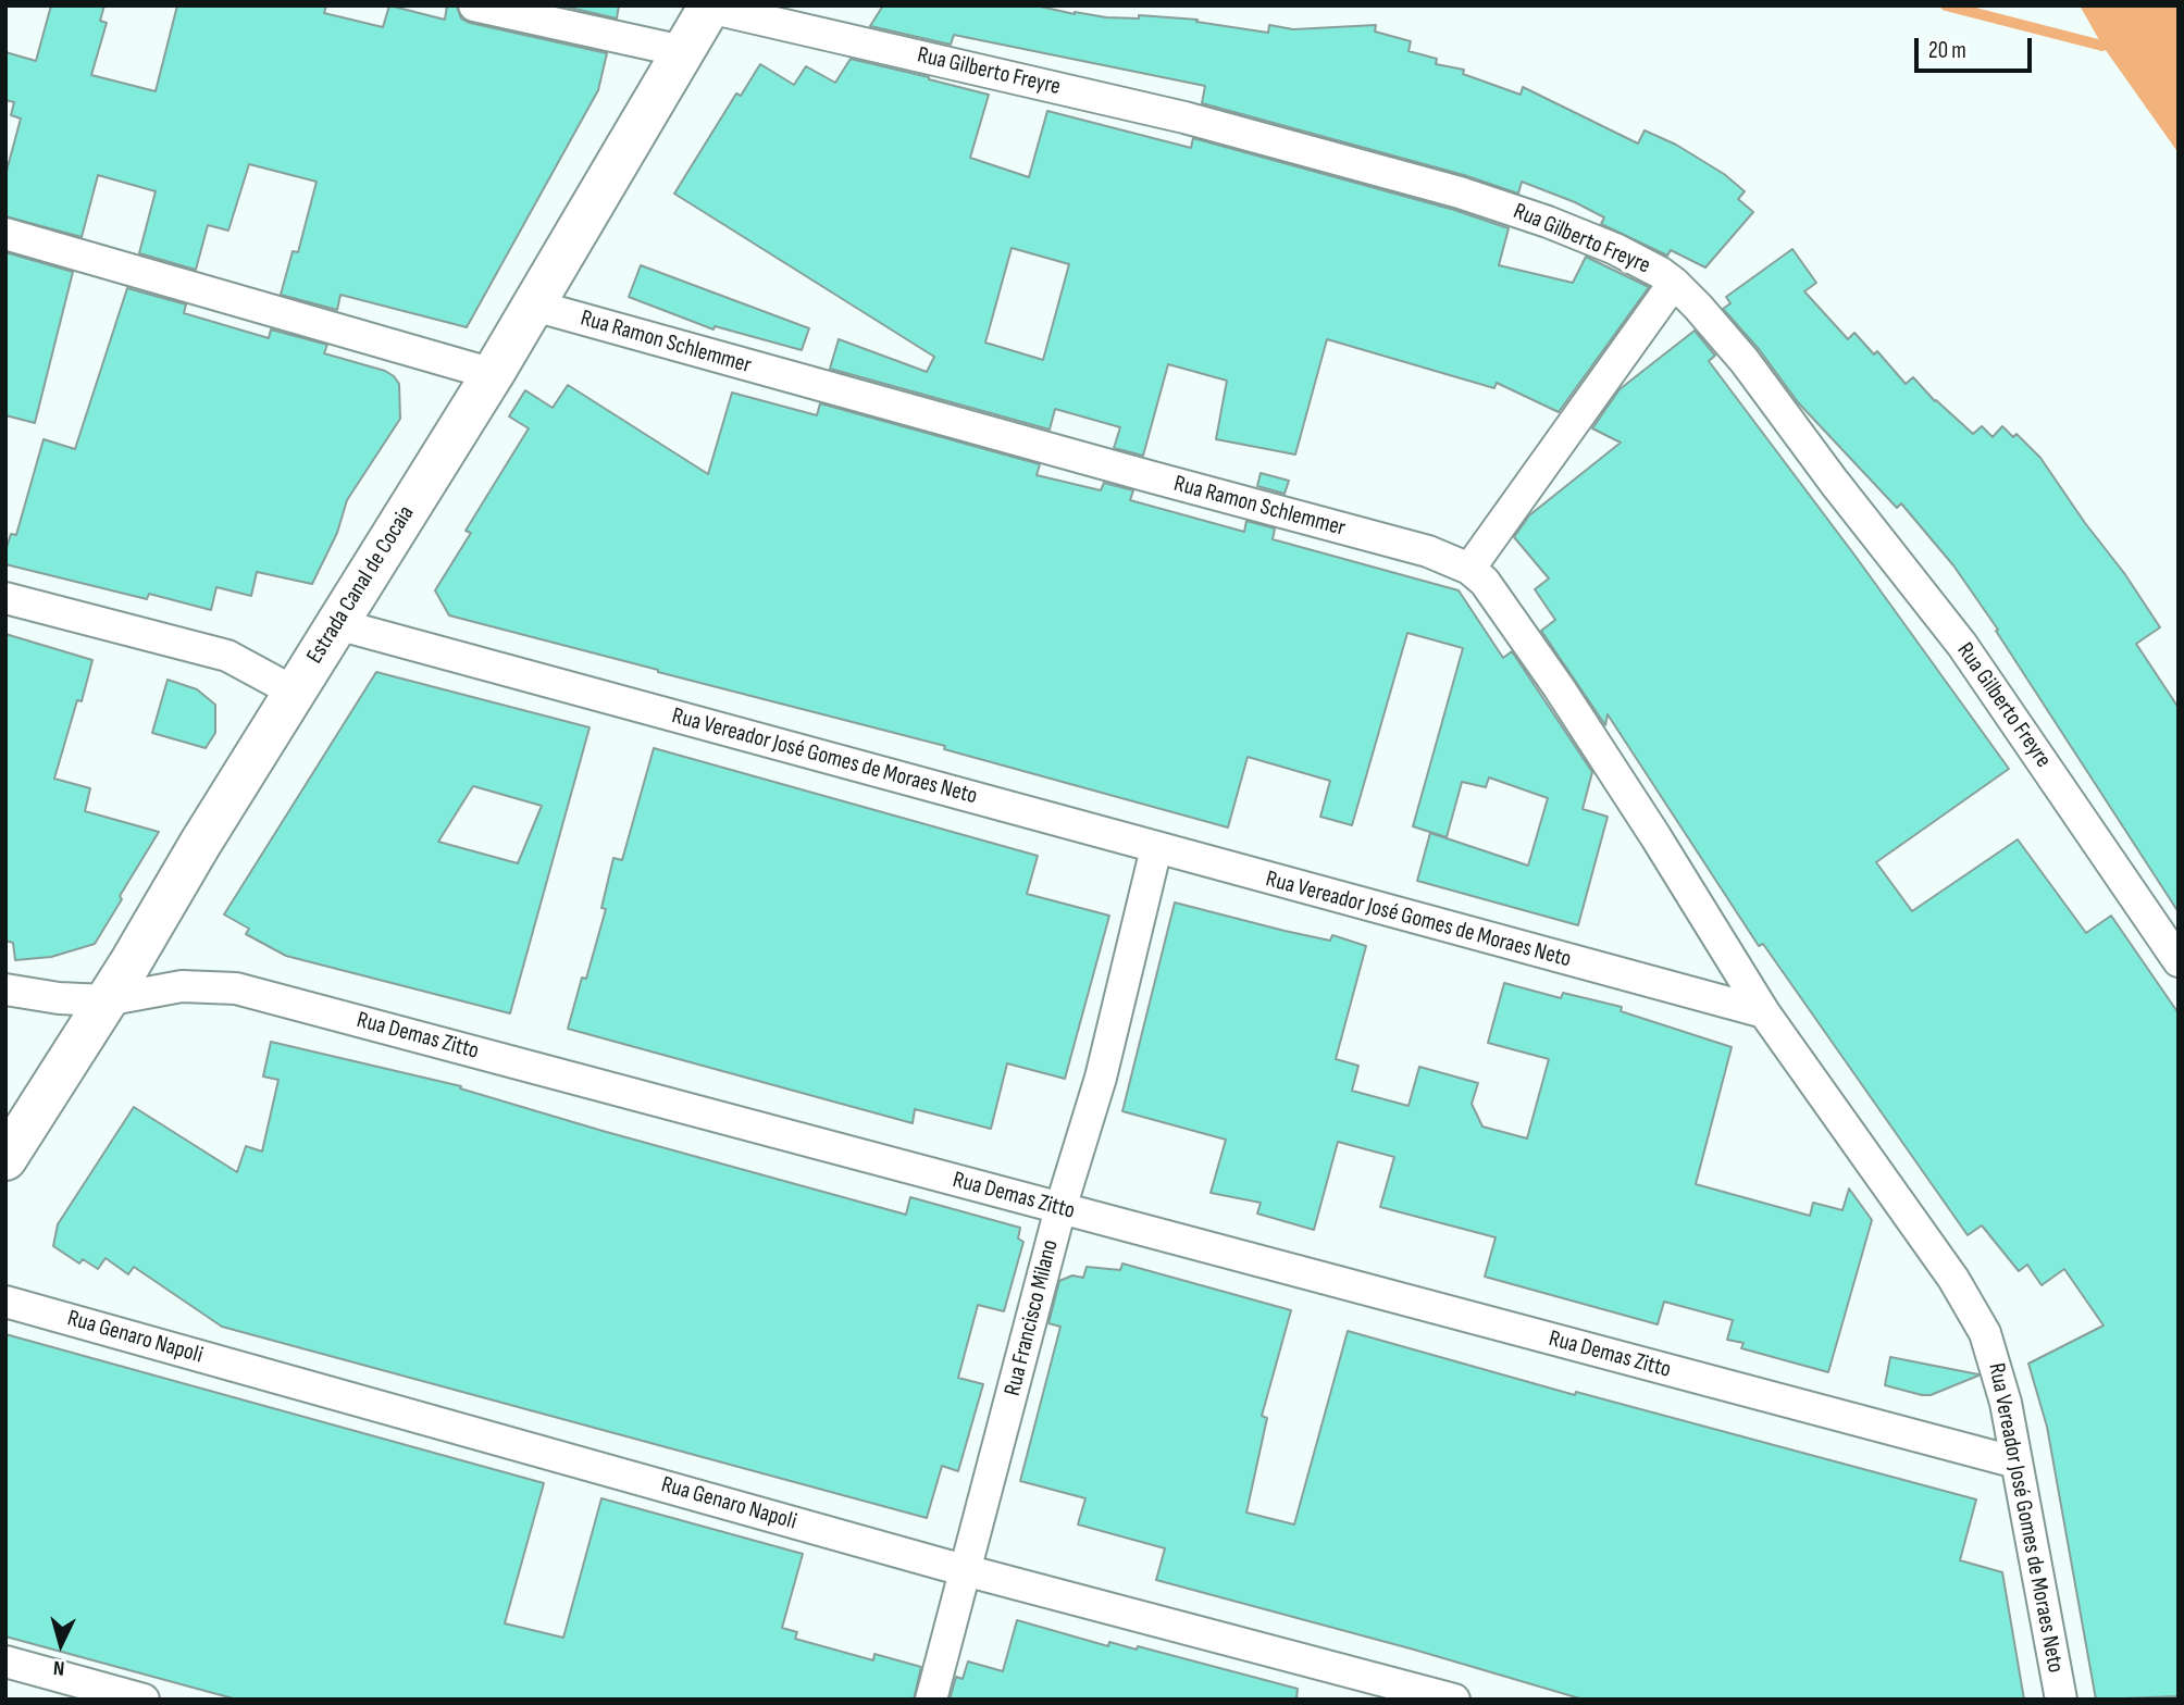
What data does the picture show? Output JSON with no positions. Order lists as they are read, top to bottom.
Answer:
{
  "streets": {
    "main road": ["Estrada Canal de Cocaia"],
    "street": [
      "Rua Gilberto Freyre",
      "Rua Ramon Schlemmer",
      "Rua Vereador José Gomes de Moraes Neto",
      "Rua Demas Zitto",
      "Rua Francisco Milano",
      "Rua Genaro Napoli"
    ]
  },
  "crossings": [
    ["Rua Gilberto Freyre", "Estrada Canal de Cocaia"],
    ["Rua Ramon Schlemmer", "Estrada Canal de Cocaia"],
    ["Rua Ramon Schlemmer", "Rua Vereador José Gomes de Moraes Neto"],
    ["Estrada Canal de Cocaia", "Rua Vereador José Gomes de Moraes Neto"],
    ["Estrada Canal de Cocaia", "Rua Demas Zitto"],
    ["Rua Vereador José Gomes de Moraes Neto", "Rua Demas Zitto"],
    ["Rua Vereador José Gomes de Moraes Neto", "Rua Francisco Milano"],
    ["Rua Demas Zitto", "Rua Francisco Milano"],
    ["Rua Francisco Milano", "Rua Genaro Napoli"]
  ],
  "scale_bar": "20 m",
  "north": "bottom"
}
